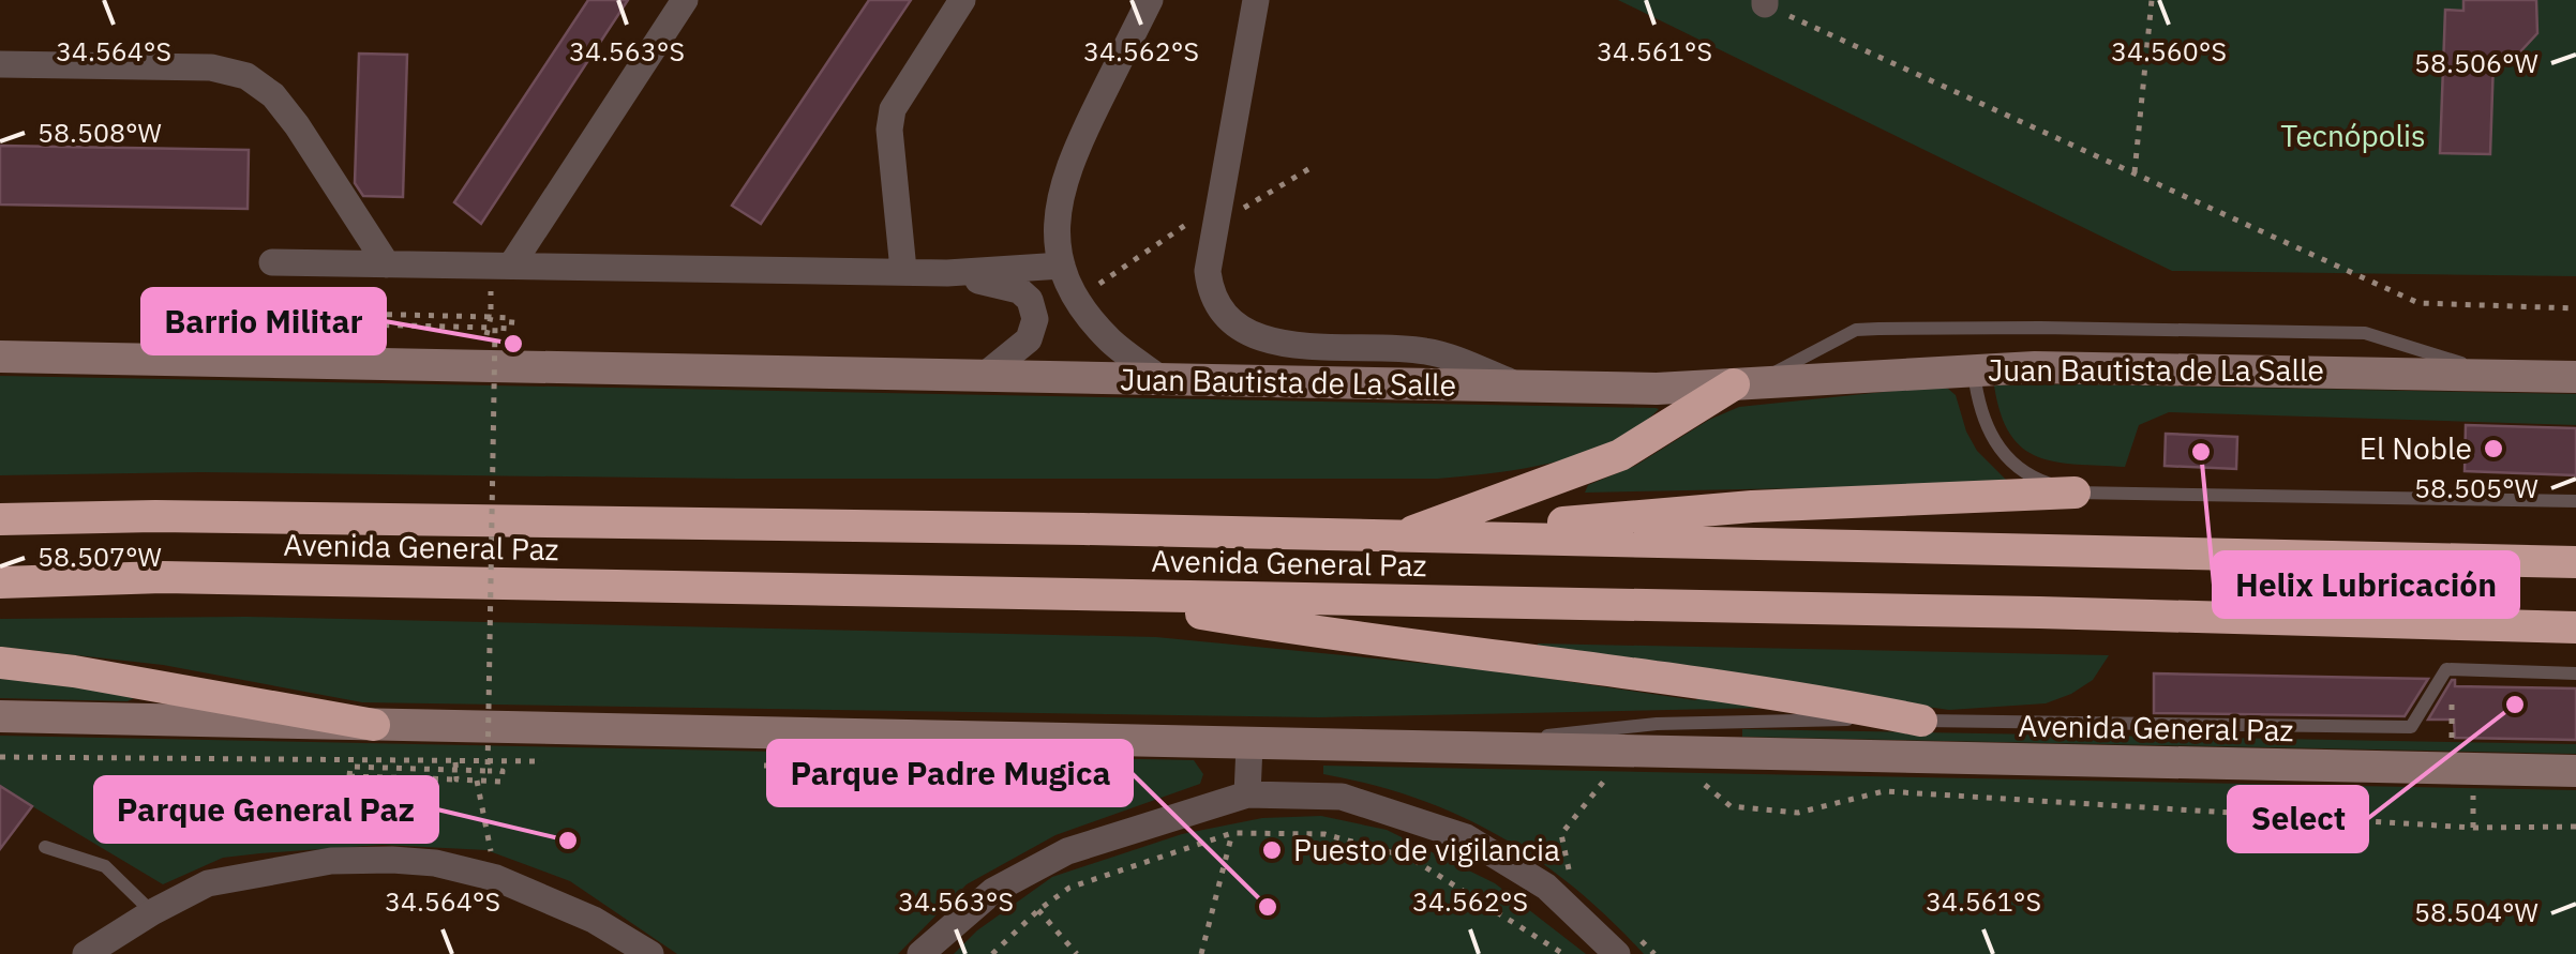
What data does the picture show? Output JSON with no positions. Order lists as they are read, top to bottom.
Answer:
{
  "streets": {
    "highway": ["Avenida General Paz"],
    "street": ["Juan Bautista de La Salle"]
  },
  "parks": ["Tecnópolis"],
  "places": [
    "Barrio Militar",
    "El Noble",
    "Helix Lubricación",
    "Select",
    "Parque General Paz",
    "Puesto de vigilancia",
    "Parque Padre Mugica"
  ],
  "coordinates": [
    "34.564°S",
    "34.562°S",
    "34.563°S",
    "34.561°S",
    "34.560°S",
    "58.506°W",
    "58.508°W",
    "58.505°W",
    "58.507°W",
    "58.504°W"
  ]
}
